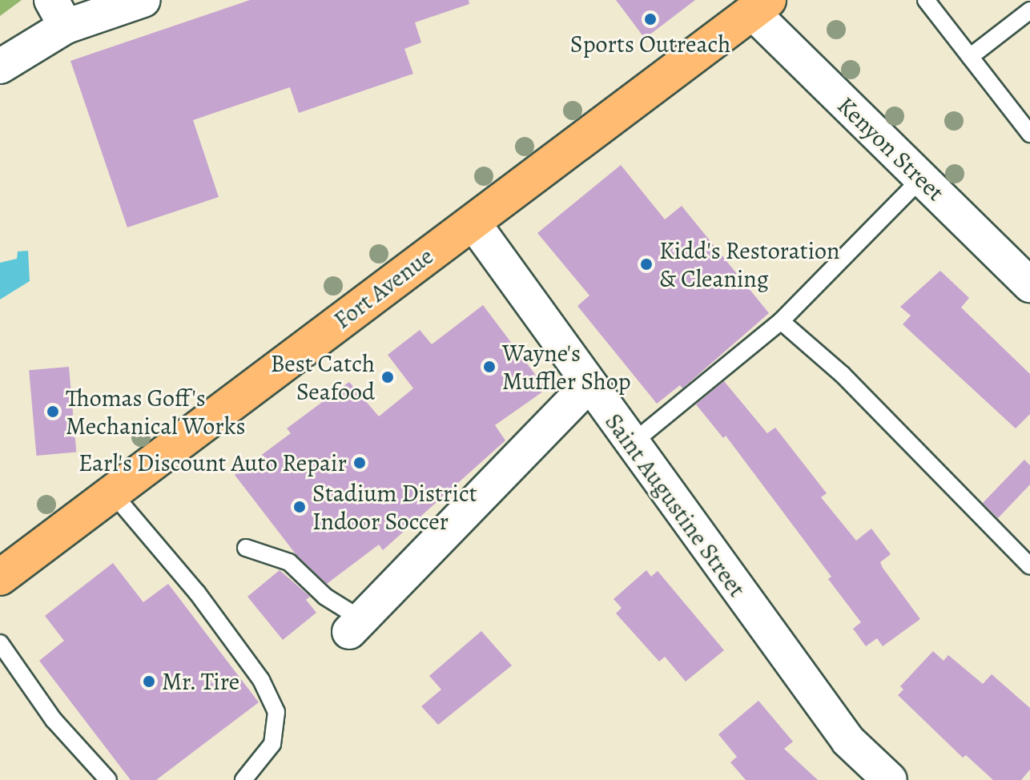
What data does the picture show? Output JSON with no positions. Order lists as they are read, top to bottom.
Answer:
{
  "streets": {
    "main road": ["Fort Avenue"],
    "street": ["Kenyon Street", "Saint Augustine Street"]
  },
  "crossings": [
    ["Kenyon Street", "Fort Avenue"],
    ["Fort Avenue", "Saint Augustine Street"]
  ],
  "places": [
    "Sports Outreach",
    "Kidd's Restoration & Cleaning",
    "Wayne's Muffler Shop",
    "Best Catch Seafood",
    "Thomas Goff's Mechanical Works",
    "Earl's Discount Auto Repair",
    "Stadium District Indoor Soccer",
    "Mr. Tire"
  ]
}
